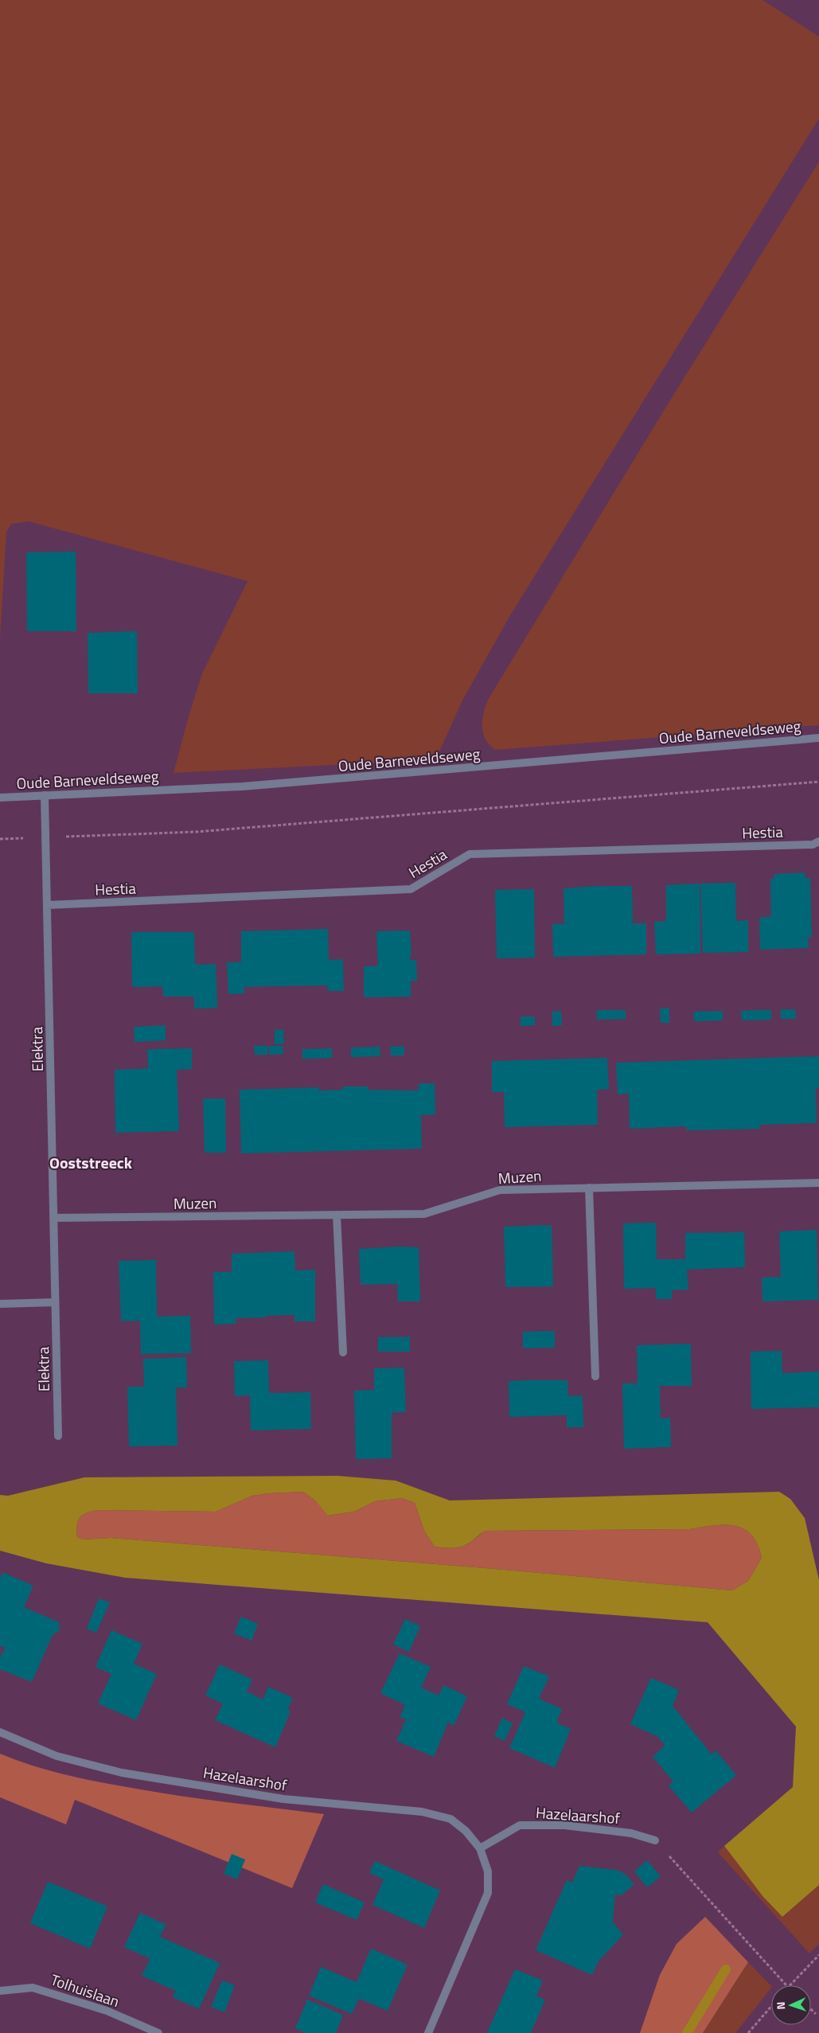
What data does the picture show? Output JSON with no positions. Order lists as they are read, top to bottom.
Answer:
{
  "streets": {
    "street": [
      "Oude Barneveldseweg",
      "Hestia",
      "Elektra",
      "Muzen",
      "Hazelaarshof",
      "Tolhuislaan"
    ]
  },
  "crossings": [
    ["Oude Barneveldseweg", "Elektra"],
    ["Hestia", "Elektra"],
    ["Elektra", "Muzen"]
  ],
  "districts": ["Ooststreeck"],
  "north": "left"
}
